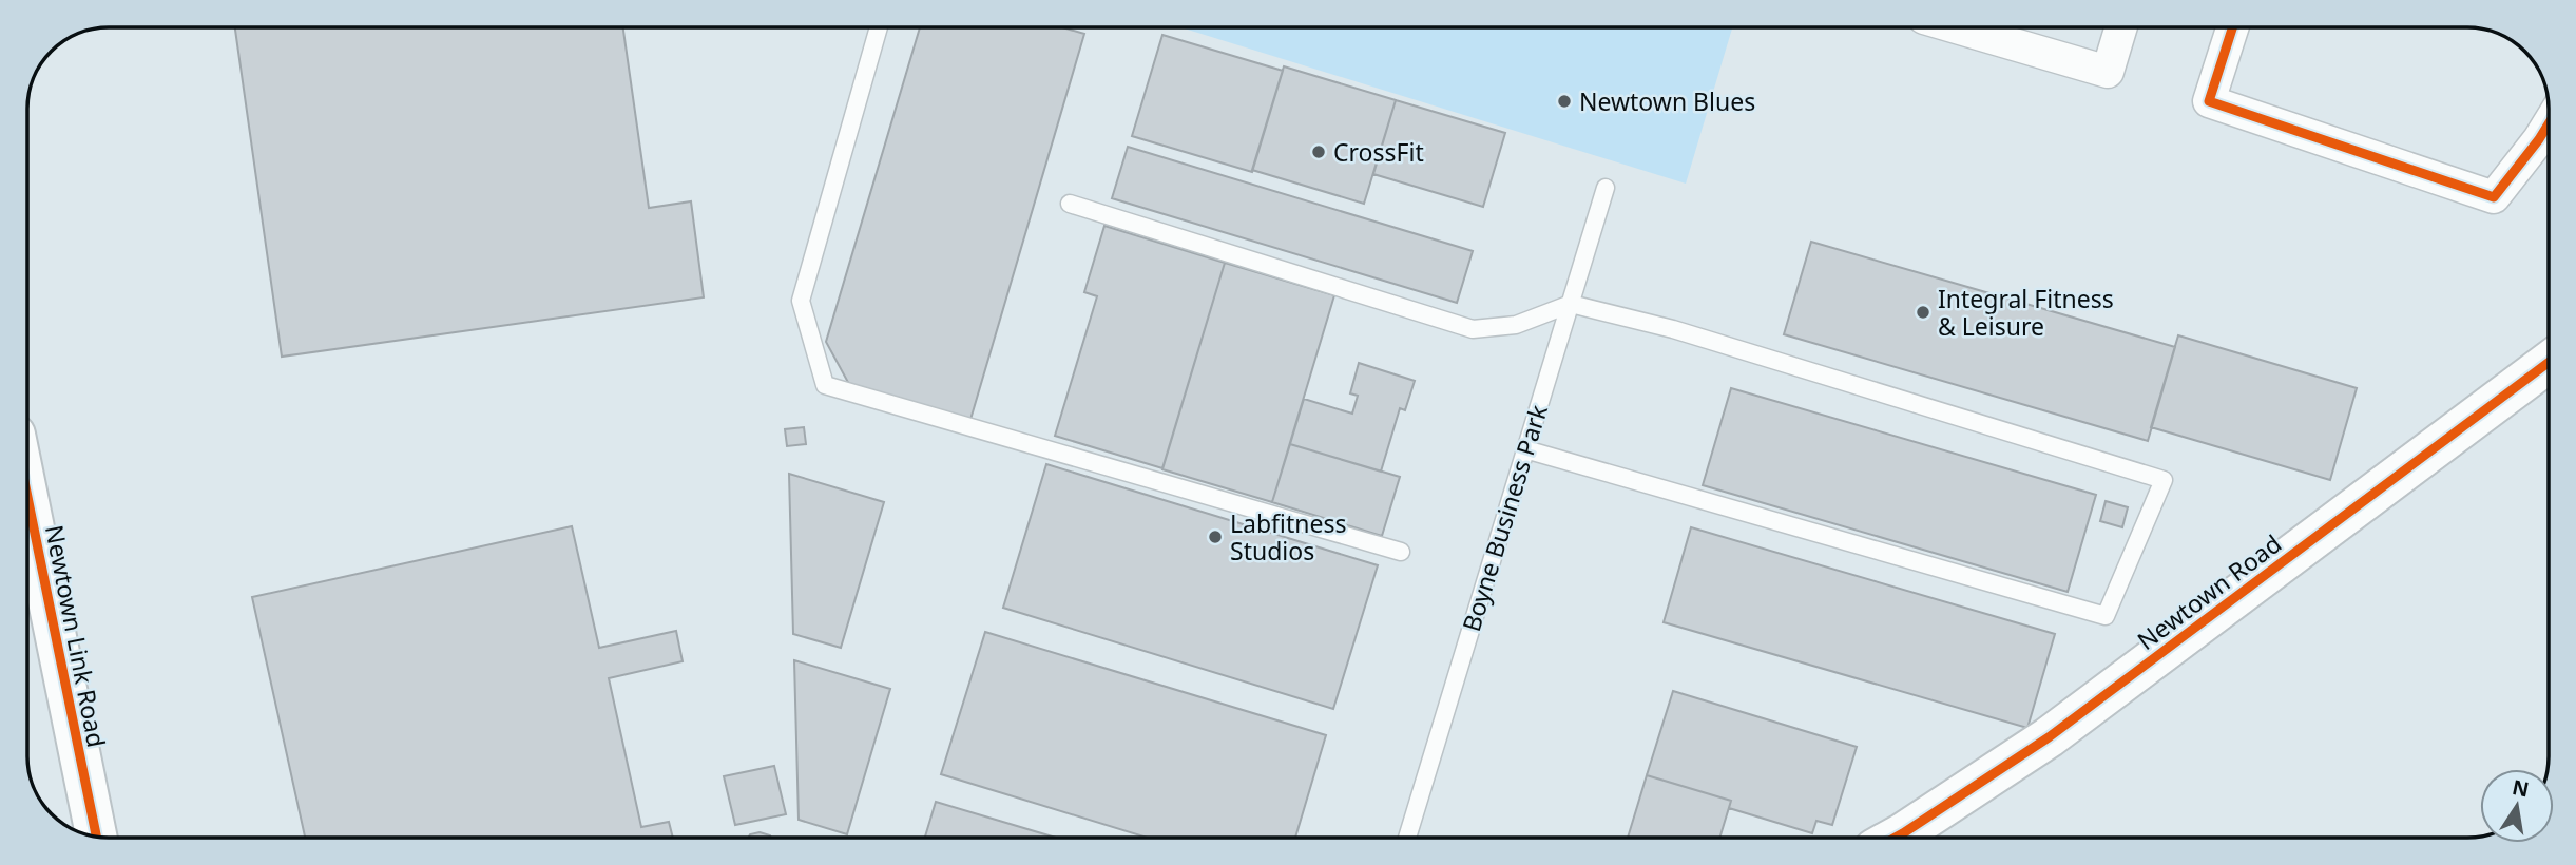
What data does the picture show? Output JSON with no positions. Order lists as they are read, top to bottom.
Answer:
{
  "streets": {
    "street": ["Newtown Road", "Newtown Link Road"],
    "lane": ["Boyne Business Park"]
  },
  "places": [
    "Newtown Blues",
    "CrossFit",
    "Integral Fitness & Leisure",
    "Labfitness Studios"
  ],
  "north": "top"
}
